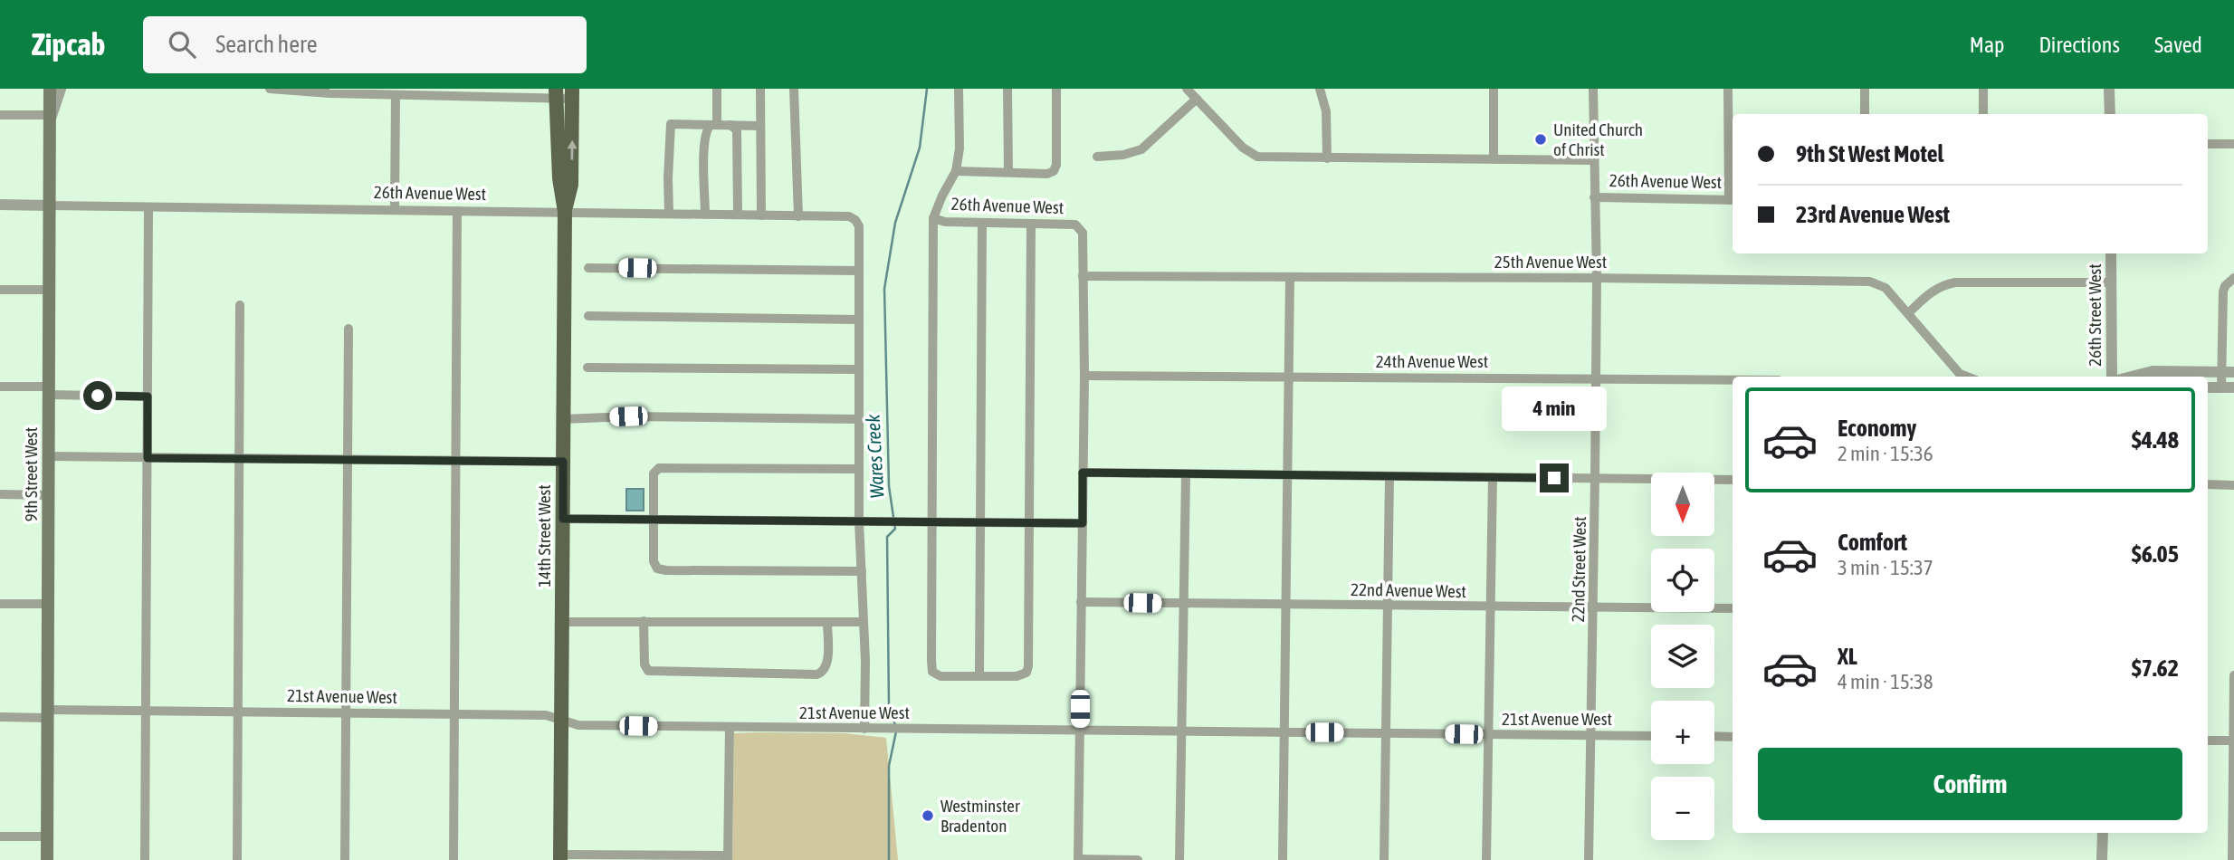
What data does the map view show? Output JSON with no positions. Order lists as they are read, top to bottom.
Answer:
{
  "streets": {
    "main road": ["9th Street West", "14th Street West"],
    "street": [
      "26th Avenue West",
      "25th Avenue West",
      "26th Street West",
      "24th Avenue West",
      "22nd Street West",
      "22nd Avenue West",
      "21st Avenue West"
    ]
  },
  "crossings": [
    ["26th Avenue West", "25th Avenue West"],
    ["26th Avenue West", "9th Street West"],
    ["26th Avenue West", "14th Street West"],
    ["26th Avenue West", "22nd Street West"],
    ["25th Avenue West", "22nd Street West"],
    ["24th Avenue West", "22nd Street West"],
    ["9th Street West", "21st Avenue West"],
    ["14th Street West", "21st Avenue West"],
    ["22nd Street West", "22nd Avenue West"],
    ["22nd Street West", "21st Avenue West"]
  ],
  "water": ["Wares Creek"],
  "places": ["United Church of Christ", "Westminster Bradenton"],
  "north": "bottom",
  "page": {
    "header": "Zipcab",
    "search": "Search here",
    "nav": ["Map", "Directions", "Saved"],
    "banner": ["9th St West Motel", "23rd Avenue West"],
    "bubble": "4 min",
    "list": [
      {
        "name": "Economy",
        "note": "2 min · 15:36",
        "value": "$4.48"
      },
      {
        "name": "Comfort",
        "note": "3 min · 15:37",
        "value": "$6.05"
      },
      {
        "name": "XL",
        "note": "4 min · 15:38",
        "value": "$7.62"
      }
    ],
    "map_buttons": ["+", "−"],
    "buttons": "Confirm"
  }
}
